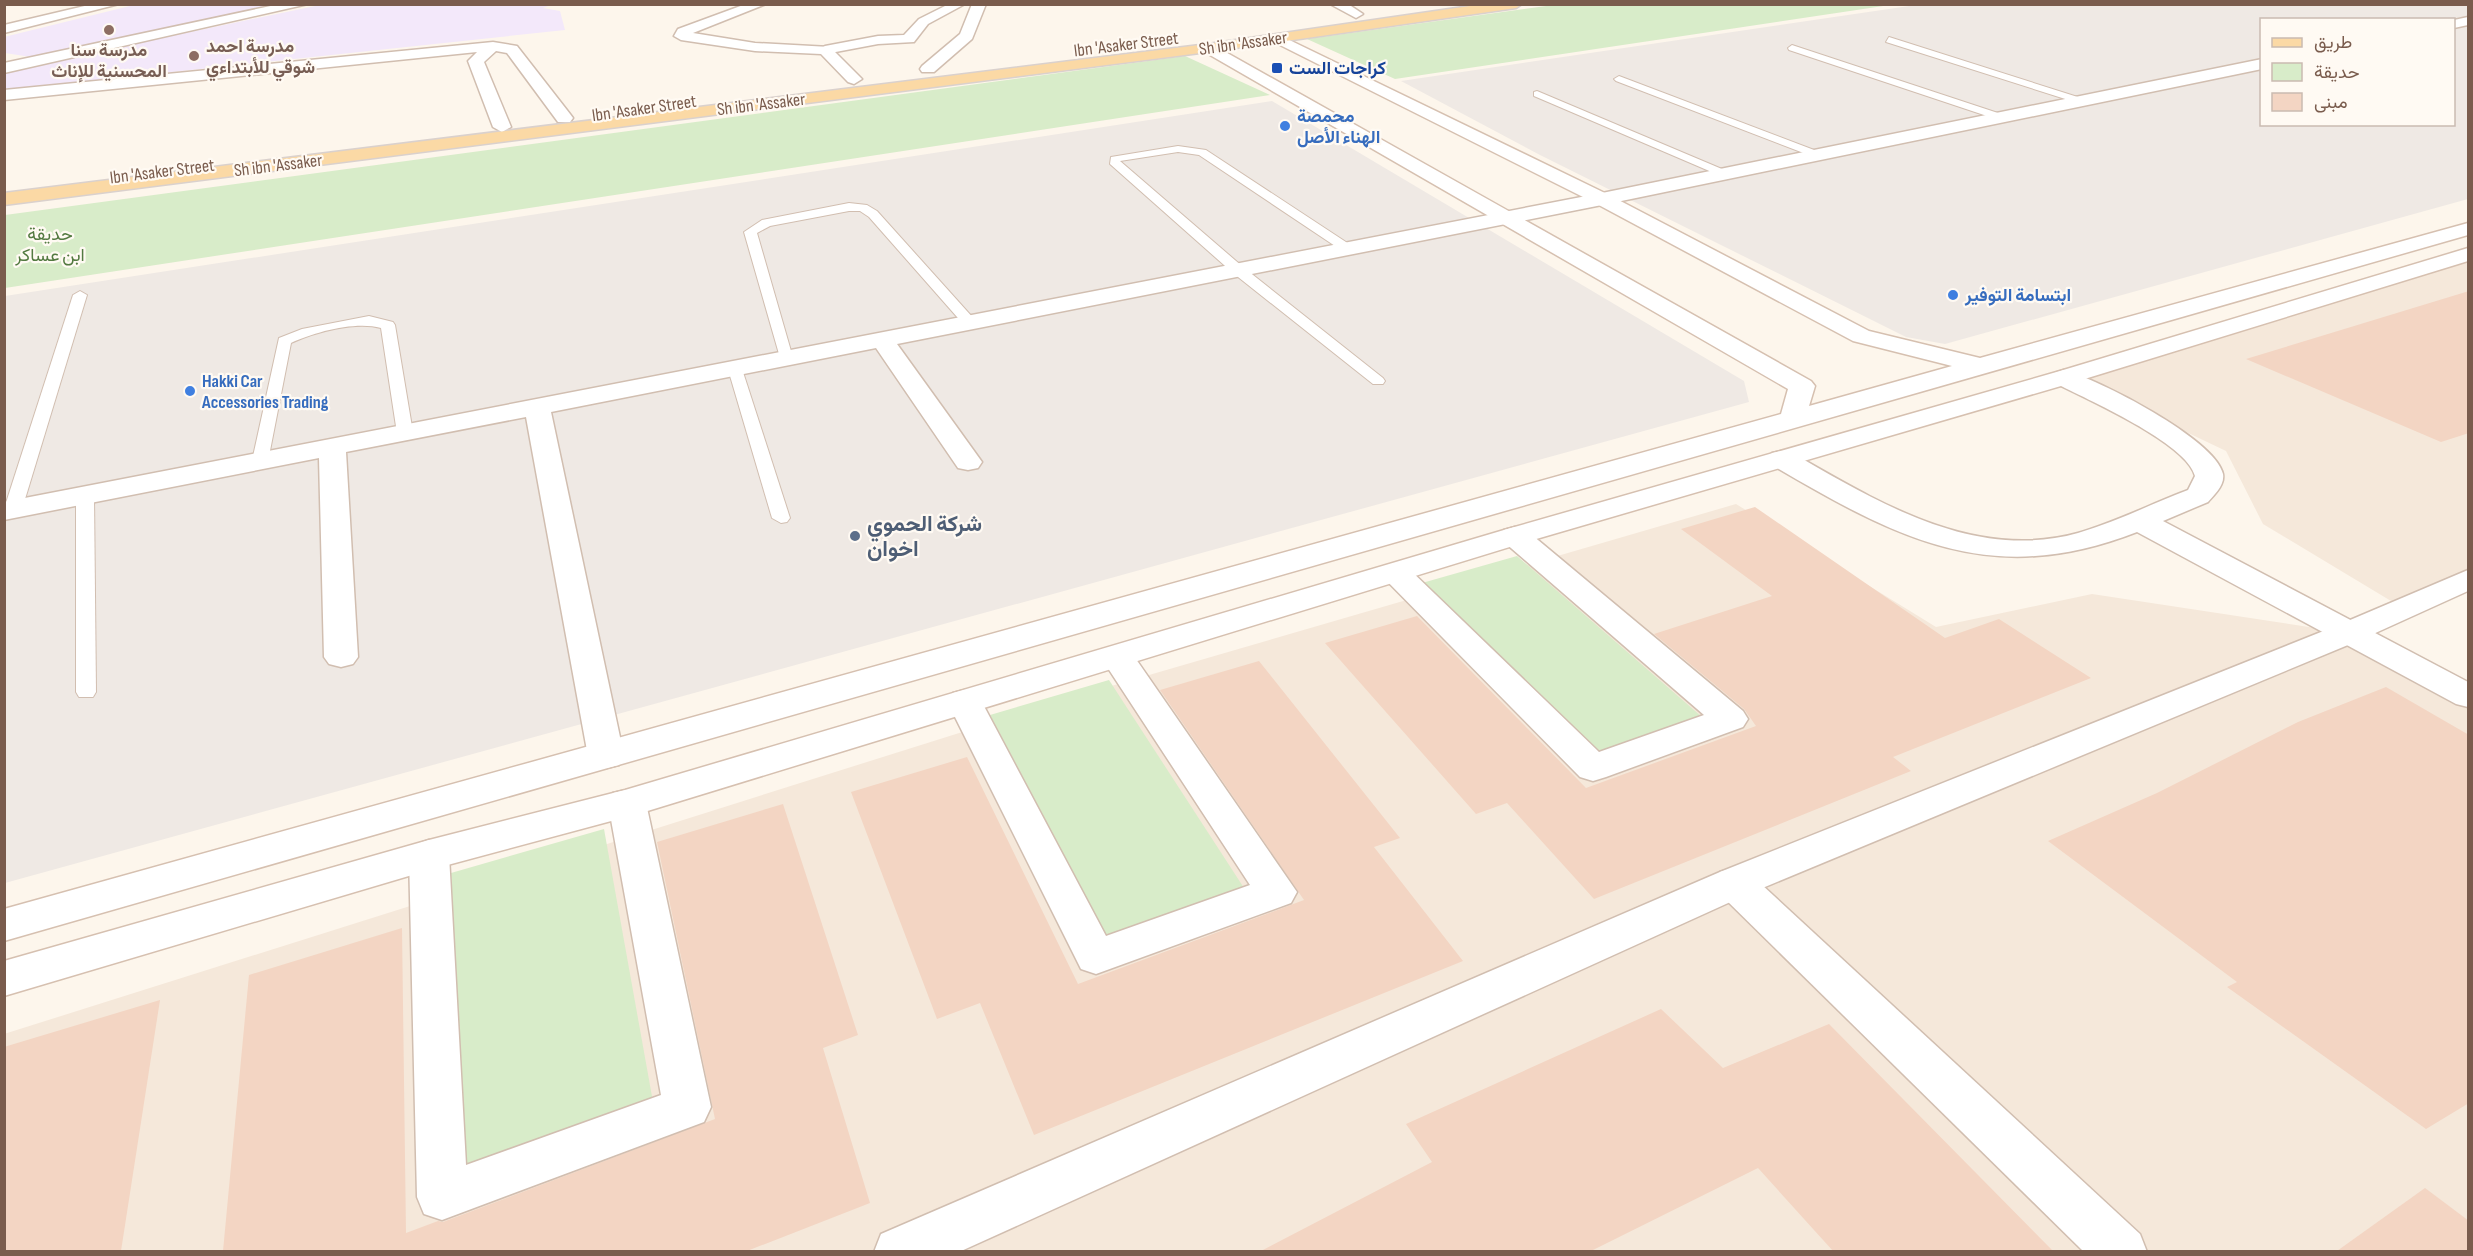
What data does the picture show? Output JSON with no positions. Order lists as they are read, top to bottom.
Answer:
{
  "streets": {
    "main road": ["Sh ibn 'Assaker", "Ibn 'Asaker Street"]
  },
  "parks": ["حديقة ابن عساكر"],
  "places": {
    "other": [
      "مدرسة سنا المحسنية للإناث",
      "مدرسة احمد شوقي للأبتداءي",
      "محمصة الهناء الأصل",
      "ابتسامة التوفير",
      "Hakki Car Accessories Trading",
      "شركة الحموي اخوان"
    ],
    "transit": ["كراجات الست"]
  },
  "legend": ["طريق", "حديقة", "مبنى"]
}
